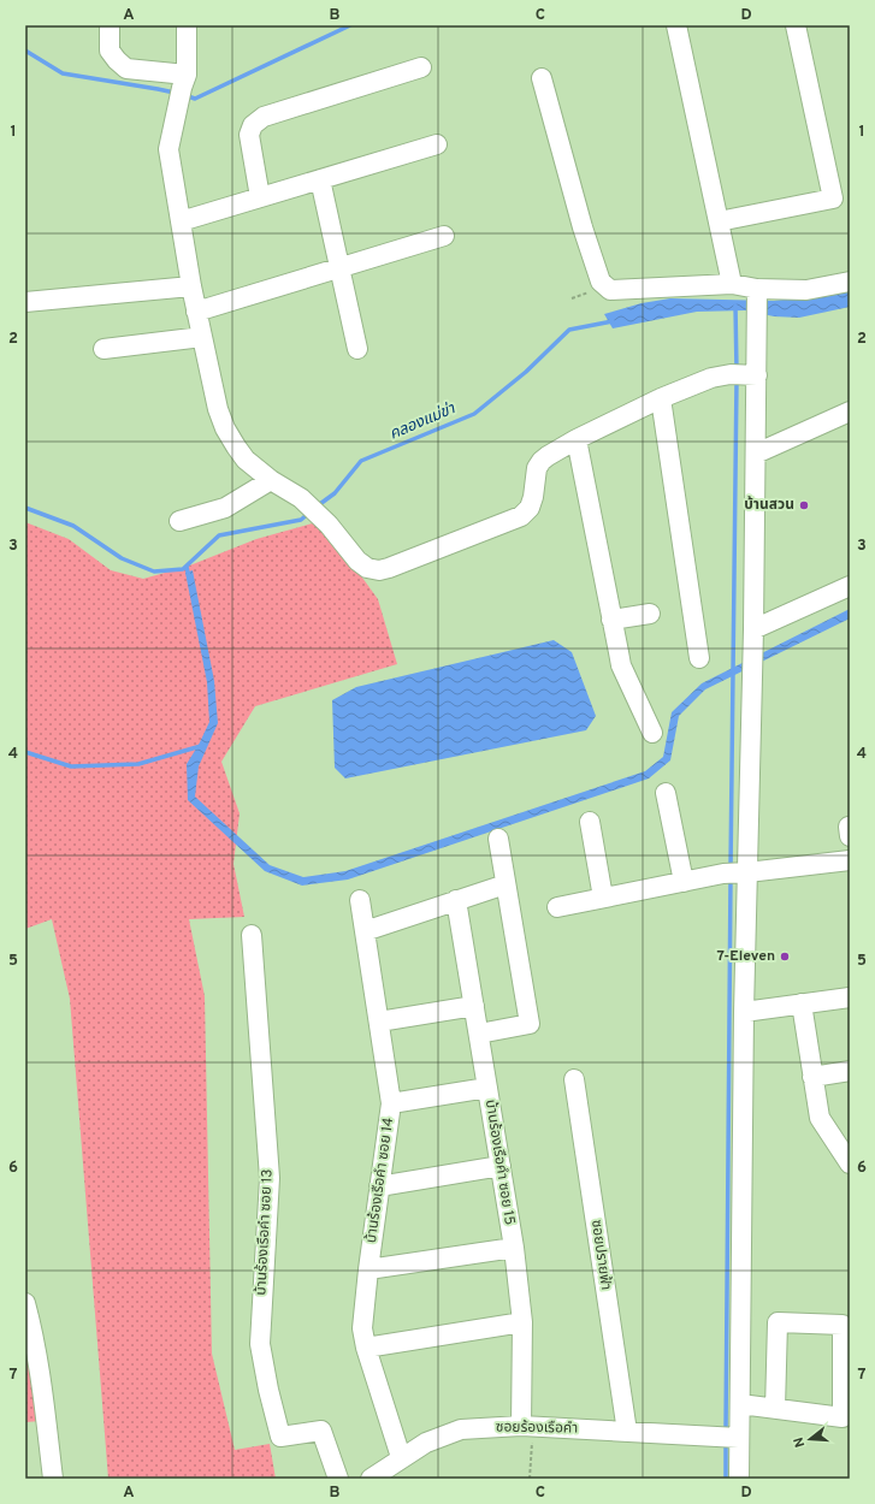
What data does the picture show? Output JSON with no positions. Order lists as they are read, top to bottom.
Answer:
{
  "streets": {
    "street": [
      "บ้านร้องเรือคำ ซอย 15",
      "บ้านร้องเรือคำ ซอย 14",
      "บ้านร้องเรือคำ ซอย 13",
      "ซอยปรายฟ้า",
      "ซอยร้องเรือคำ"
    ]
  },
  "crossings": [
    ["บ้านร้องเรือคำ ซอย 15", "ซอยร้องเรือคำ"],
    ["บ้านร้องเรือคำ ซอย 14", "ซอยร้องเรือคำ"],
    ["ซอยปรายฟ้า", "ซอยร้องเรือคำ"]
  ],
  "water": ["คลองแม่ข่า"],
  "places": ["บ้านสวน", "7-Eleven"],
  "north": "left",
  "grid": {
    "columns": [
      "A",
      "B",
      "C",
      "D"
    ],
    "rows": [
      "1",
      "2",
      "3",
      "4",
      "5",
      "6",
      "7"
    ]
  }
}
